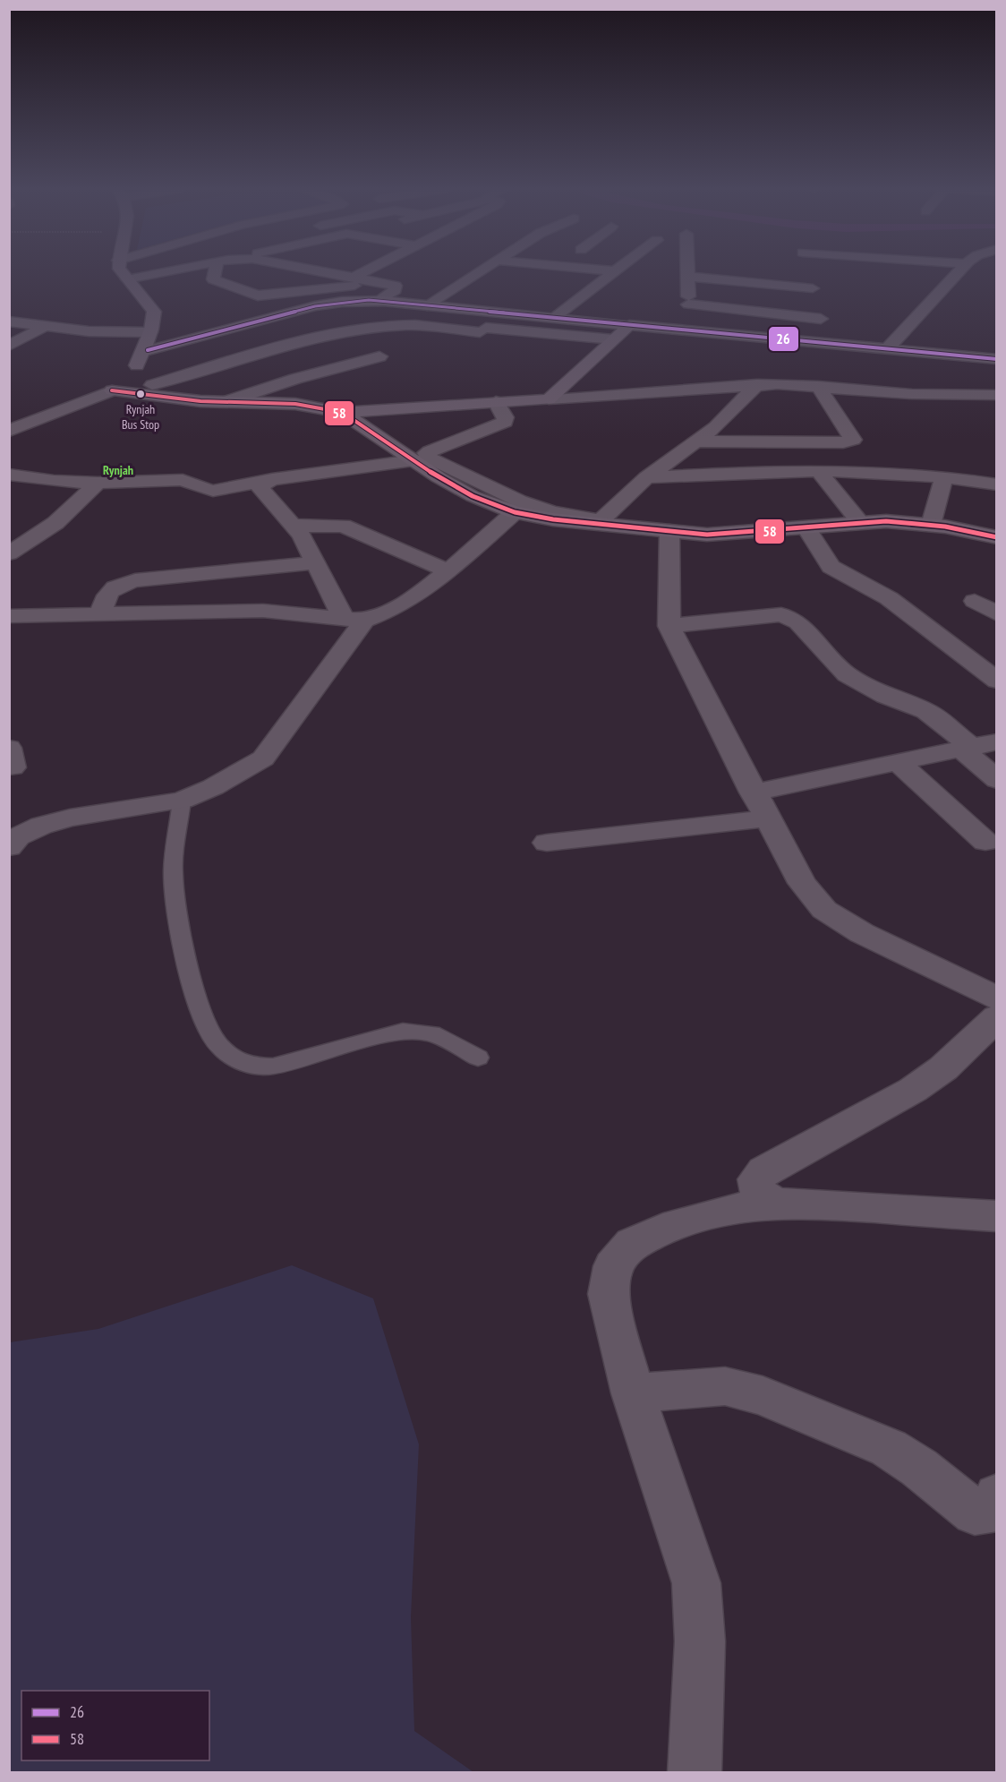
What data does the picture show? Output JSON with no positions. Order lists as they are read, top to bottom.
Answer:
{
  "districts": ["Rynjah"],
  "places": ["Rynjah Bus Stop"],
  "lines": ["transit line 26", "transit line 58"],
  "legend": ["26", "58"]
}
